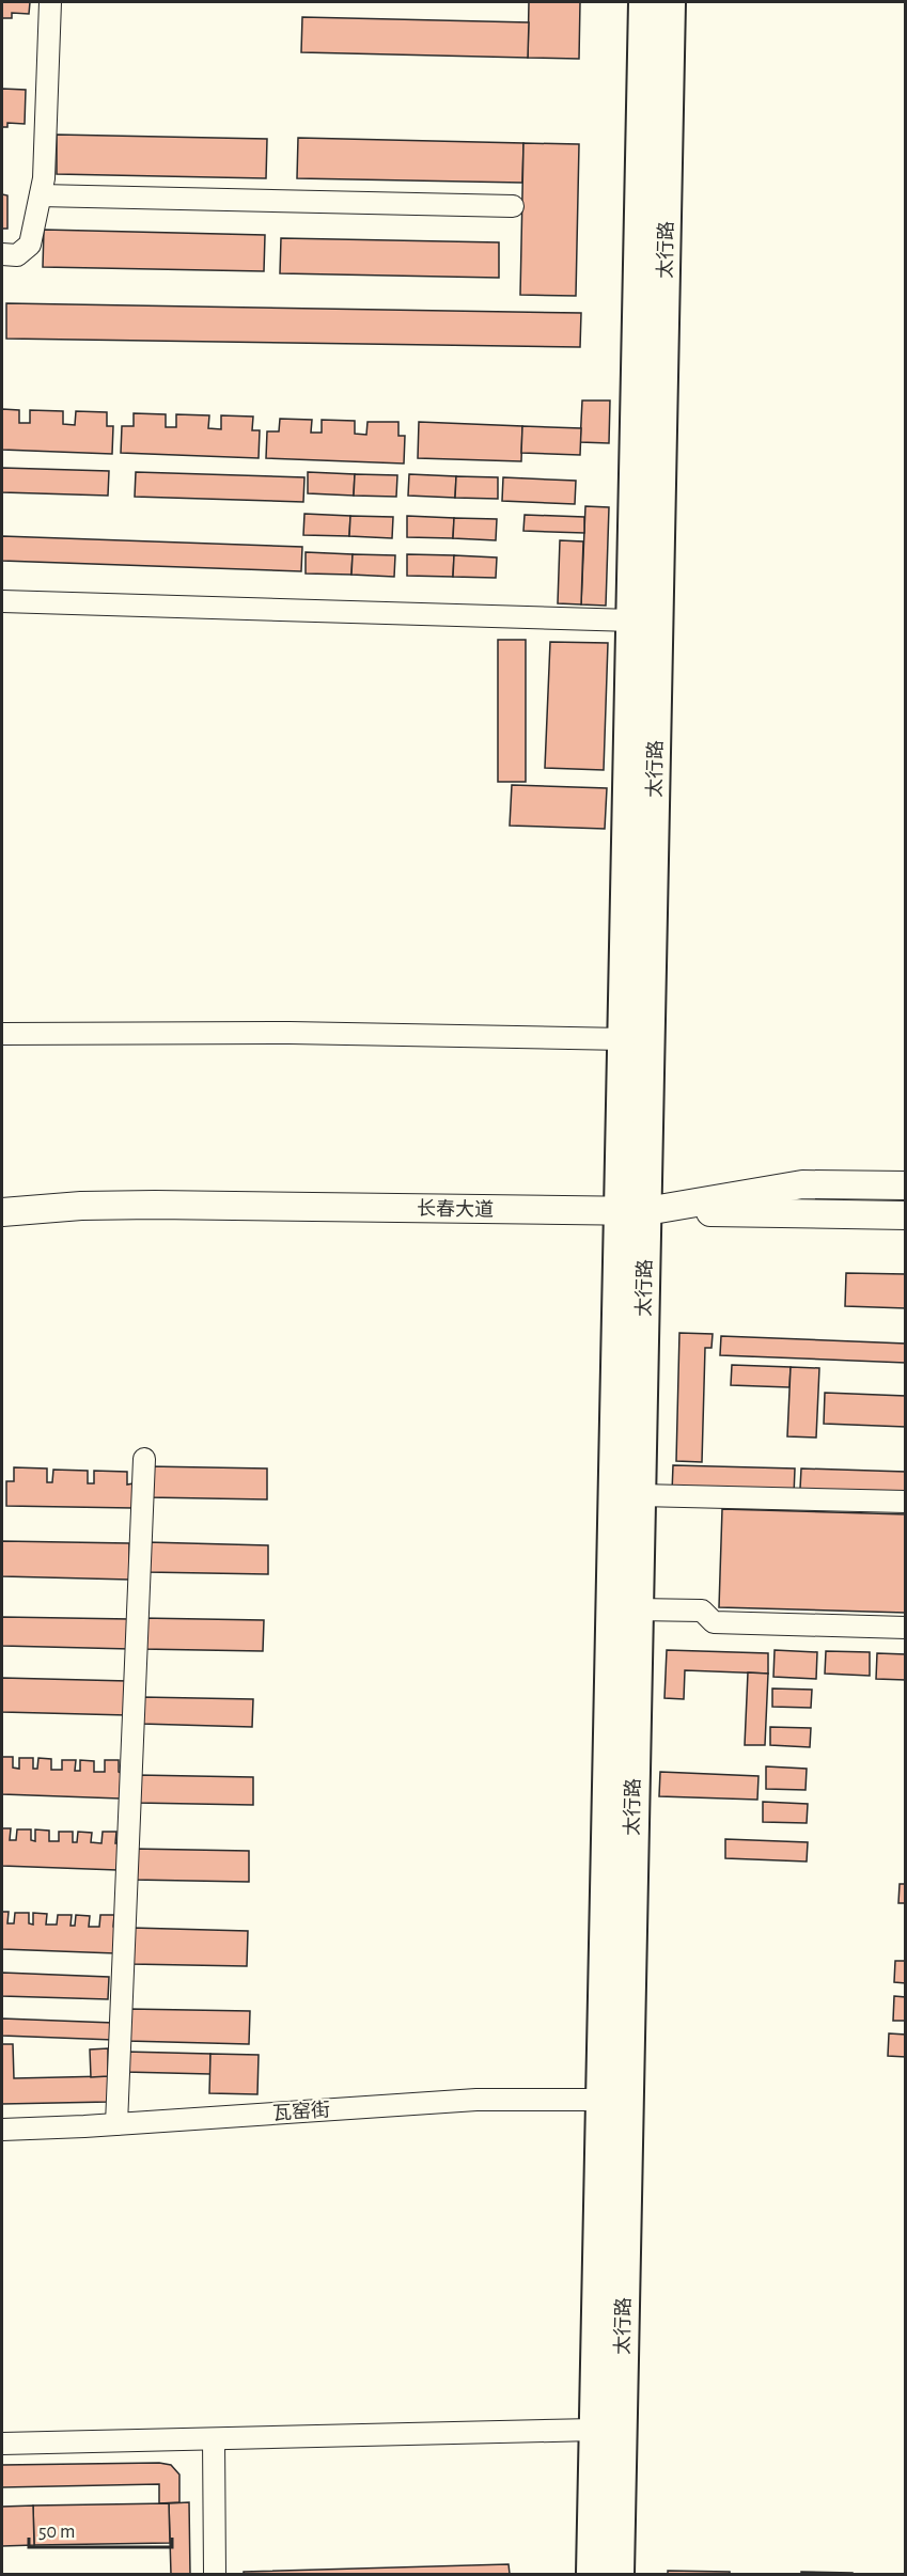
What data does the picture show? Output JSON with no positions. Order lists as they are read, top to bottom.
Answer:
{
  "streets": {
    "highway": ["太行路"],
    "main road": ["长春大道"],
    "street": ["瓦窑街"]
  },
  "crossings": [
    ["太行路", "长春大道"],
    ["太行路", "瓦窑街"]
  ],
  "scale_bar": "50 m"
}
